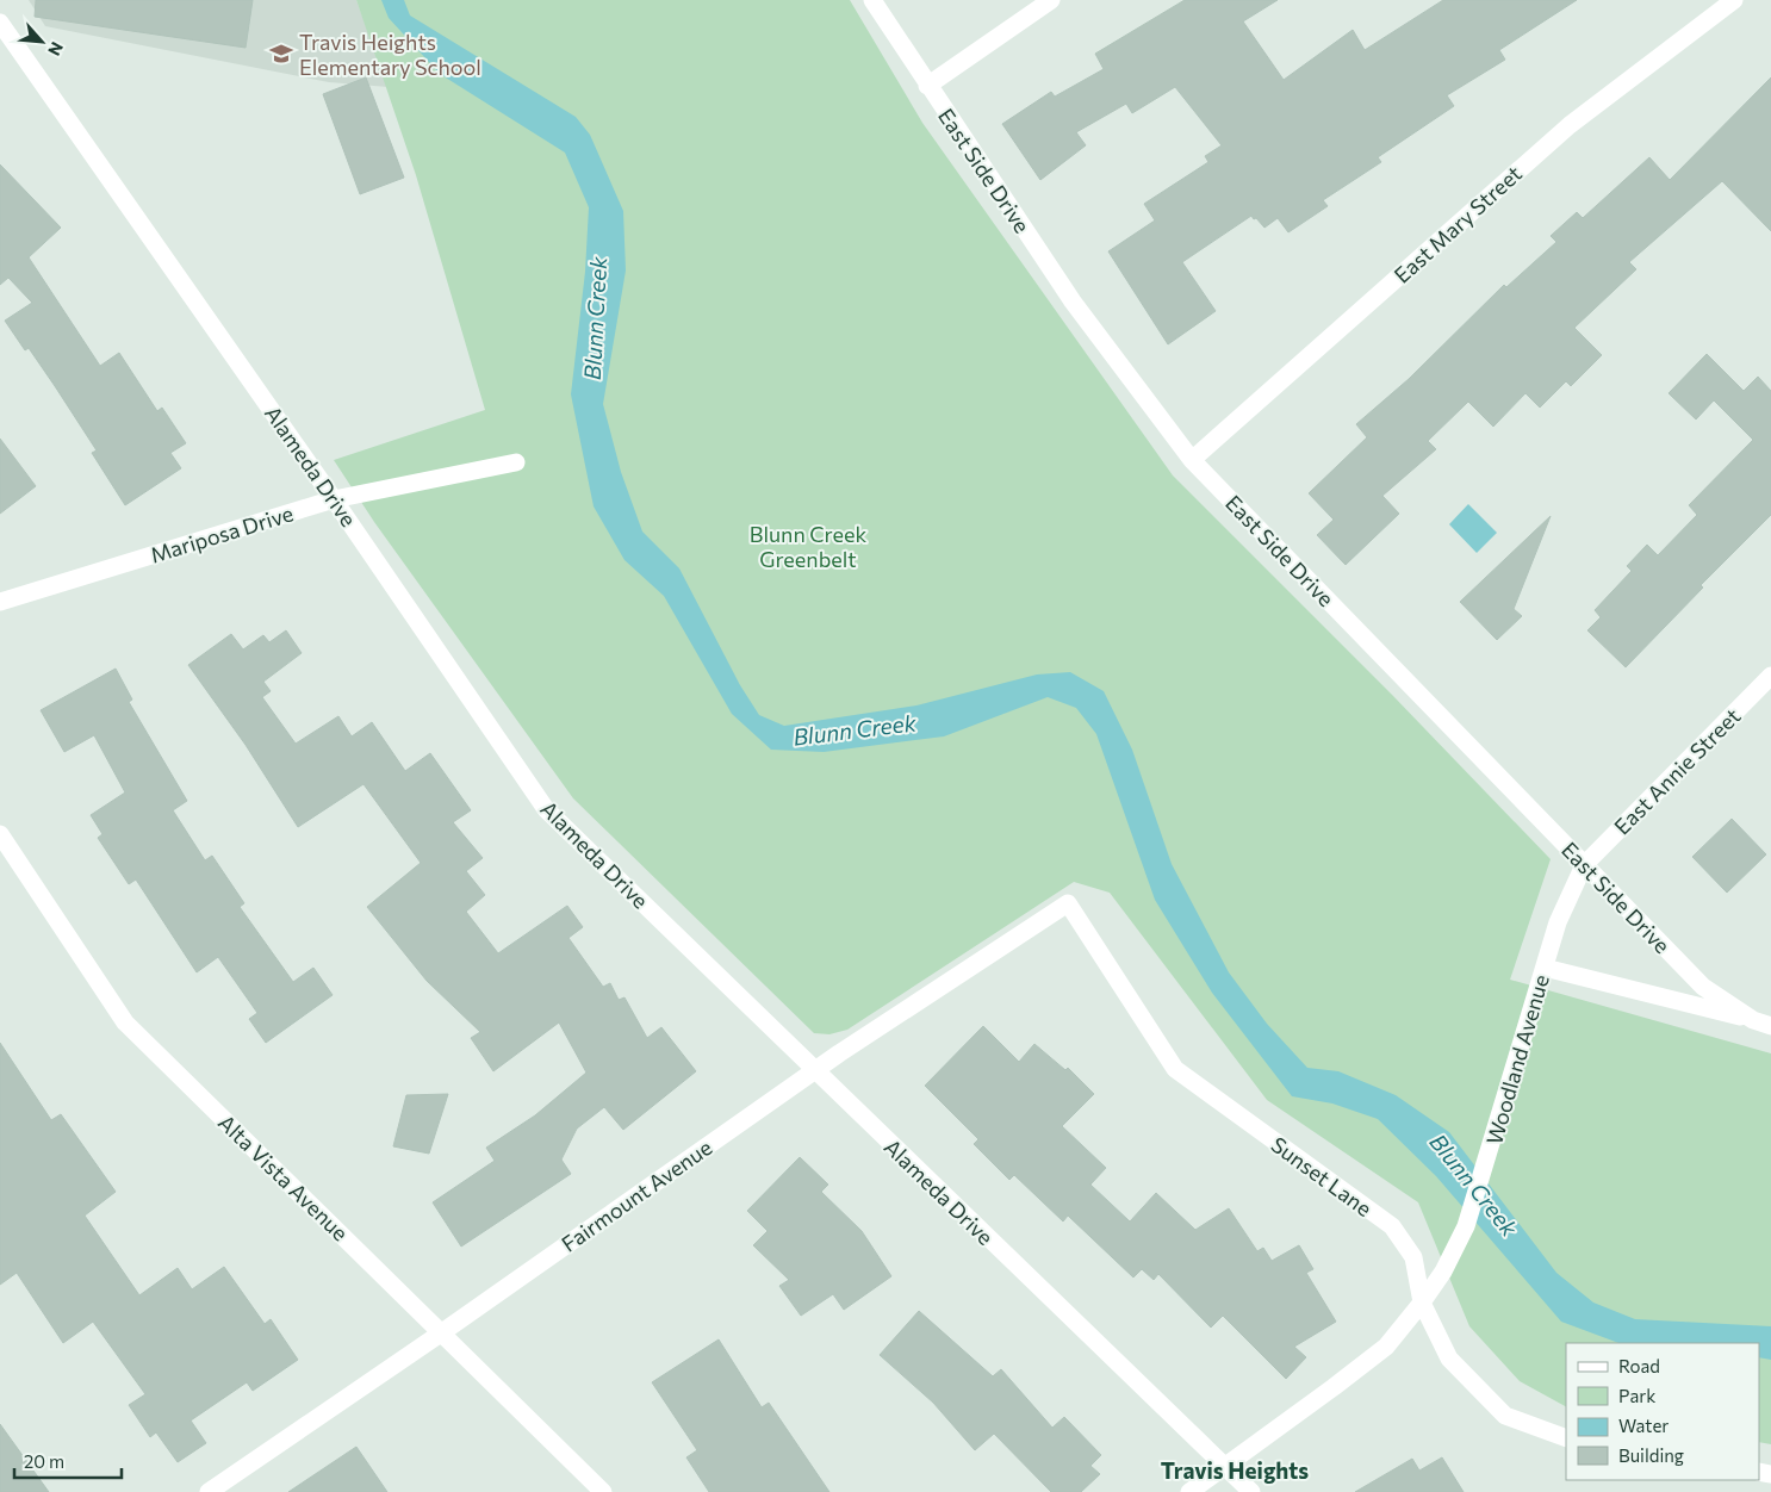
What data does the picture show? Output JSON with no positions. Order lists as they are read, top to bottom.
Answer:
{
  "streets": {
    "street": [
      "East Side Drive",
      "East Mary Street",
      "Alameda Drive",
      "Mariposa Drive",
      "East Annie Street",
      "Woodland Avenue",
      "Sunset Lane",
      "Alta Vista Avenue",
      "Fairmount Avenue"
    ]
  },
  "crossings": [
    ["East Side Drive", "East Mary Street"],
    ["East Side Drive", "East Annie Street"],
    ["East Side Drive", "Woodland Avenue"],
    ["Alameda Drive", "Mariposa Drive"],
    ["Alameda Drive", "Woodland Avenue"],
    ["Alameda Drive", "Fairmount Avenue"],
    ["East Annie Street", "Woodland Avenue"],
    ["Woodland Avenue", "Sunset Lane"],
    ["Sunset Lane", "Fairmount Avenue"],
    ["Alta Vista Avenue", "Fairmount Avenue"]
  ],
  "districts": ["Travis Heights"],
  "water": ["Blunn Creek"],
  "parks": ["Blunn Creek Greenbelt"],
  "places": {
    "school or university": ["Travis Heights Elementary School"]
  },
  "legend": [
    "Road",
    "Park",
    "Water",
    "Building"
  ],
  "scale_bar": "20 m",
  "north": "bottom right"
}
